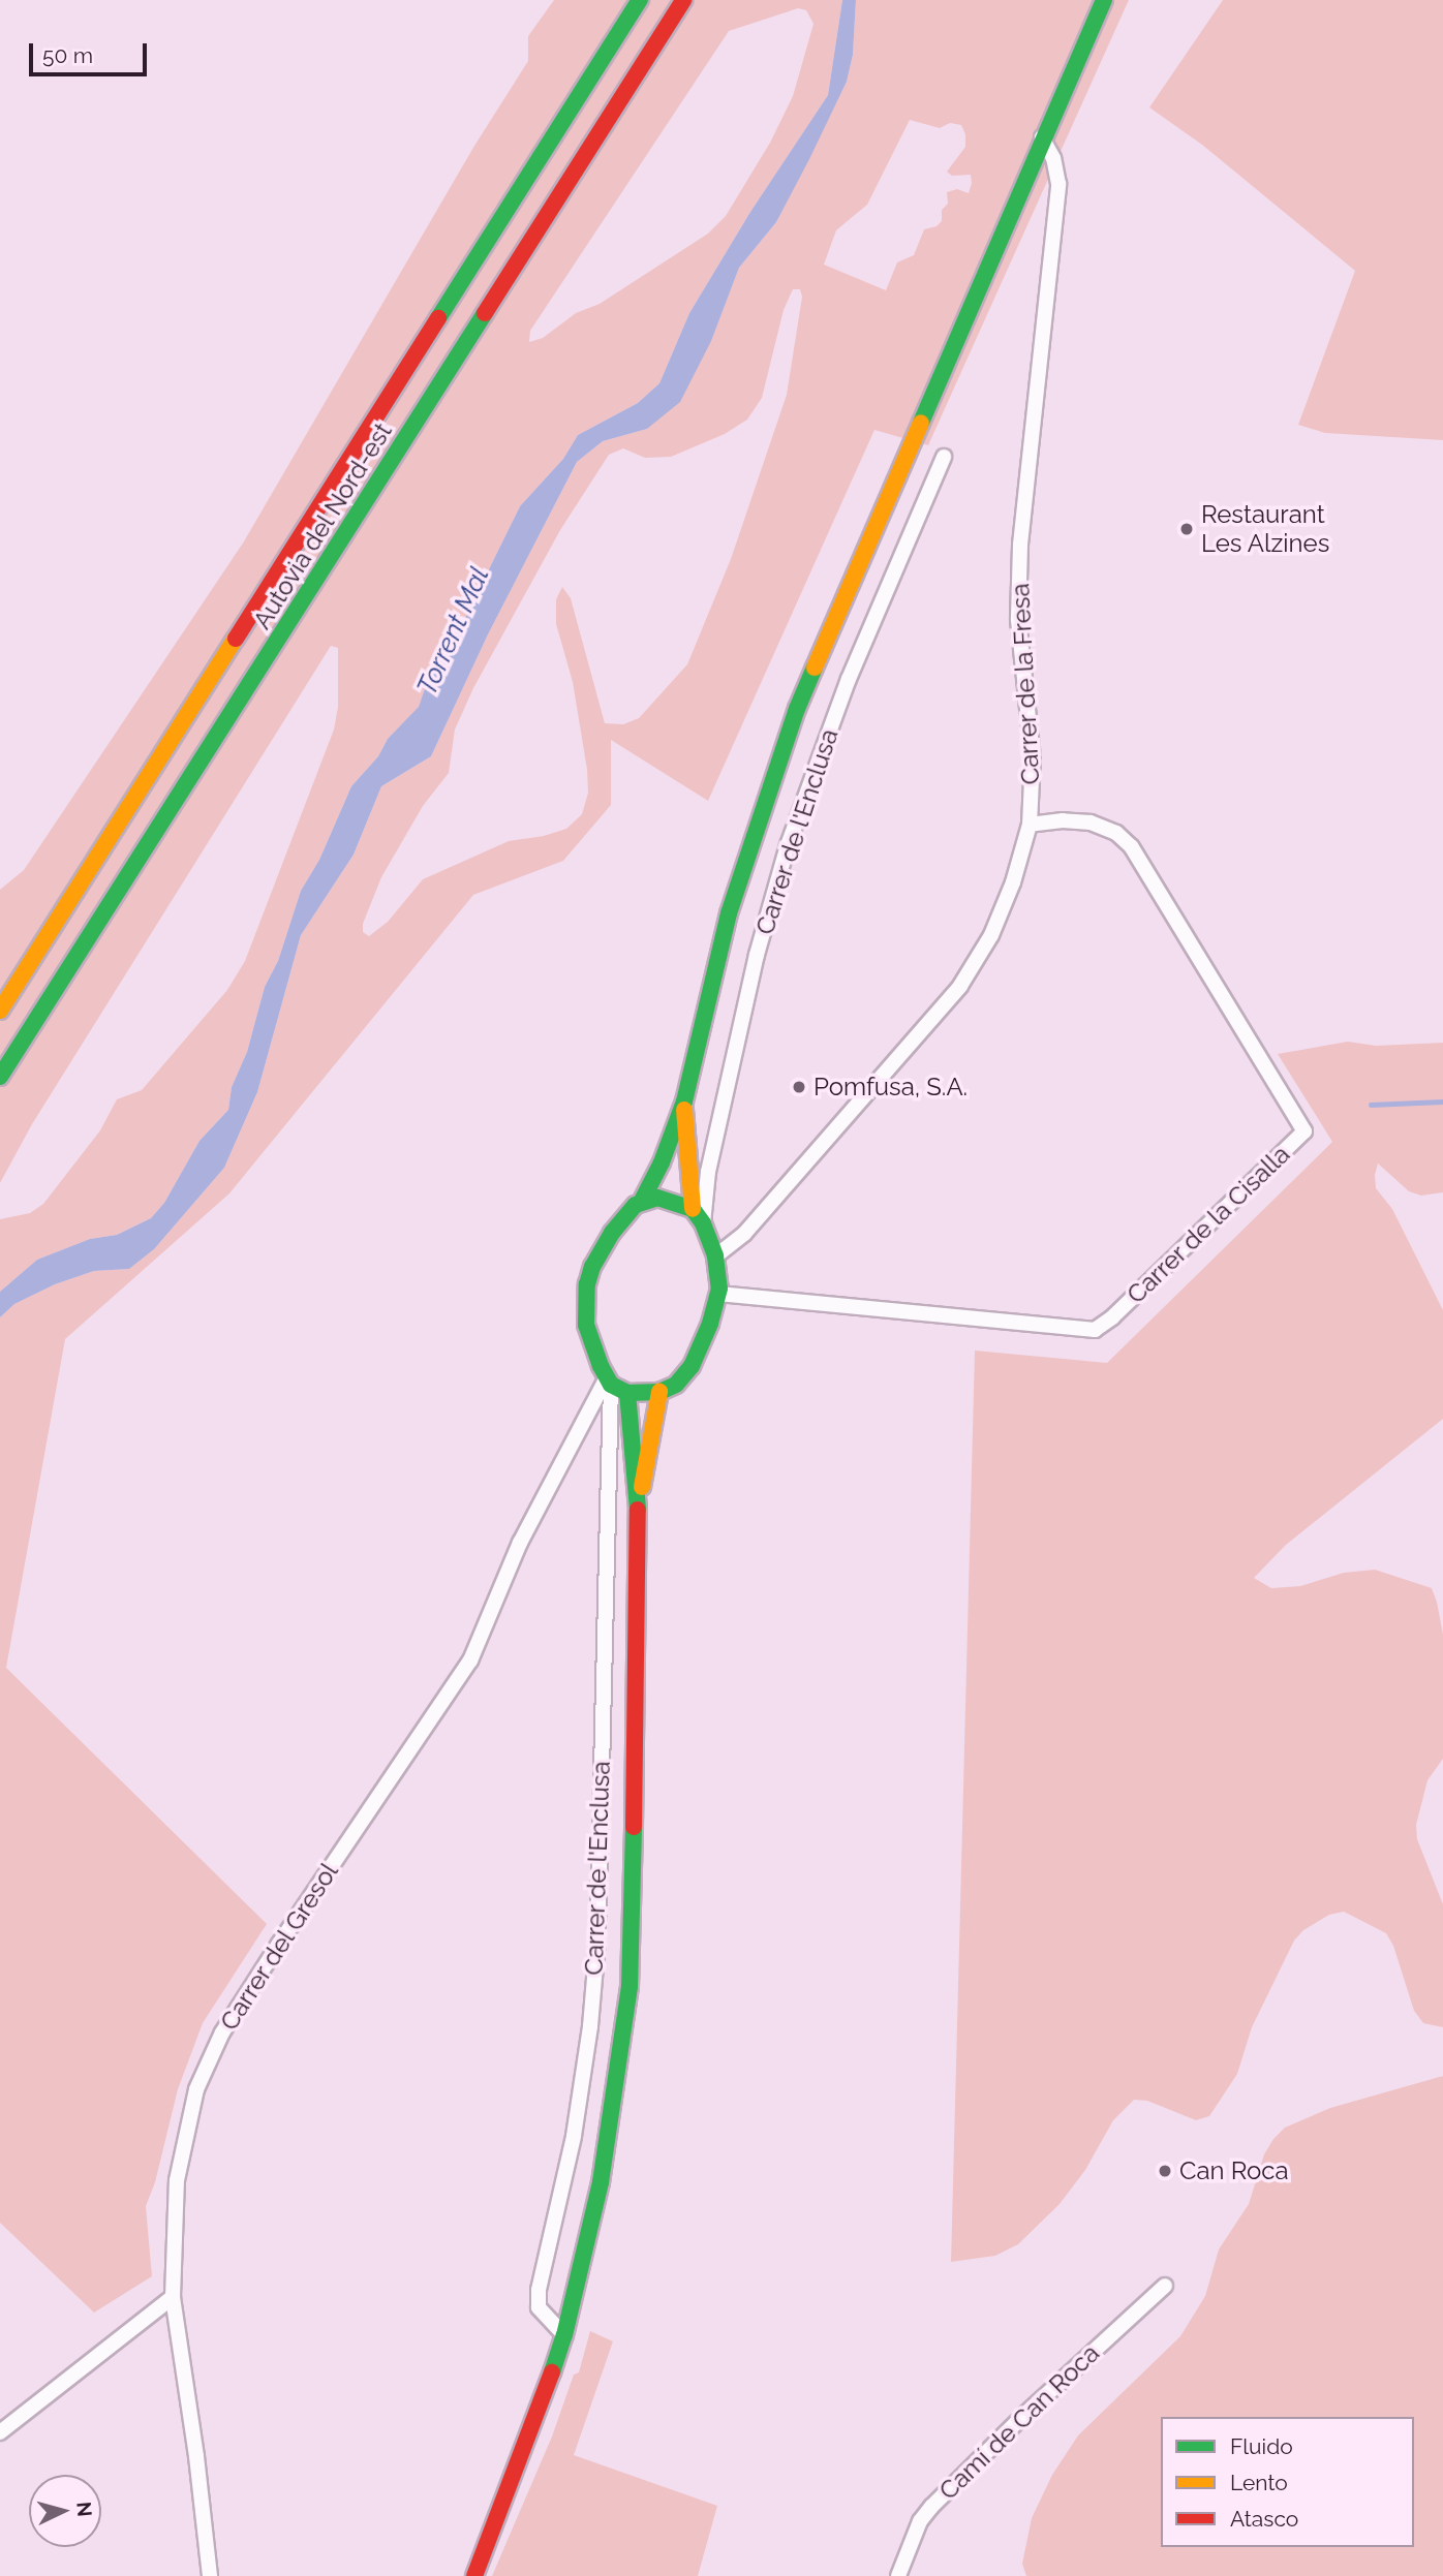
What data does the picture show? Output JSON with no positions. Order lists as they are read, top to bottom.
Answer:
{
  "streets": {
    "main road": ["Autovia del Nord-est"],
    "street": [
      "Carrer de la Fresa",
      "Carrer de l'Enclusa",
      "Carrer de la Cisalla",
      "Carrer del Gresol",
      "Camí de Can Roca"
    ]
  },
  "crossings": [
    ["Carrer de la Fresa", "Carrer de l'Enclusa"],
    ["Carrer de la Fresa", "Carrer de la Cisalla"],
    ["Carrer de la Fresa", "Carrer del Gresol"],
    ["Carrer de l'Enclusa", "Carrer de la Cisalla"],
    ["Carrer de l'Enclusa", "Carrer del Gresol"],
    ["Carrer de la Cisalla", "Carrer del Gresol"]
  ],
  "water": ["Torrent Mal"],
  "places": ["Restaurant Les Alzines", "Pomfusa, S.A.", "Can Roca"],
  "legend": ["Fluido", "Lento", "Atasco"],
  "scale_bar": "50 m",
  "north": "right"
}
